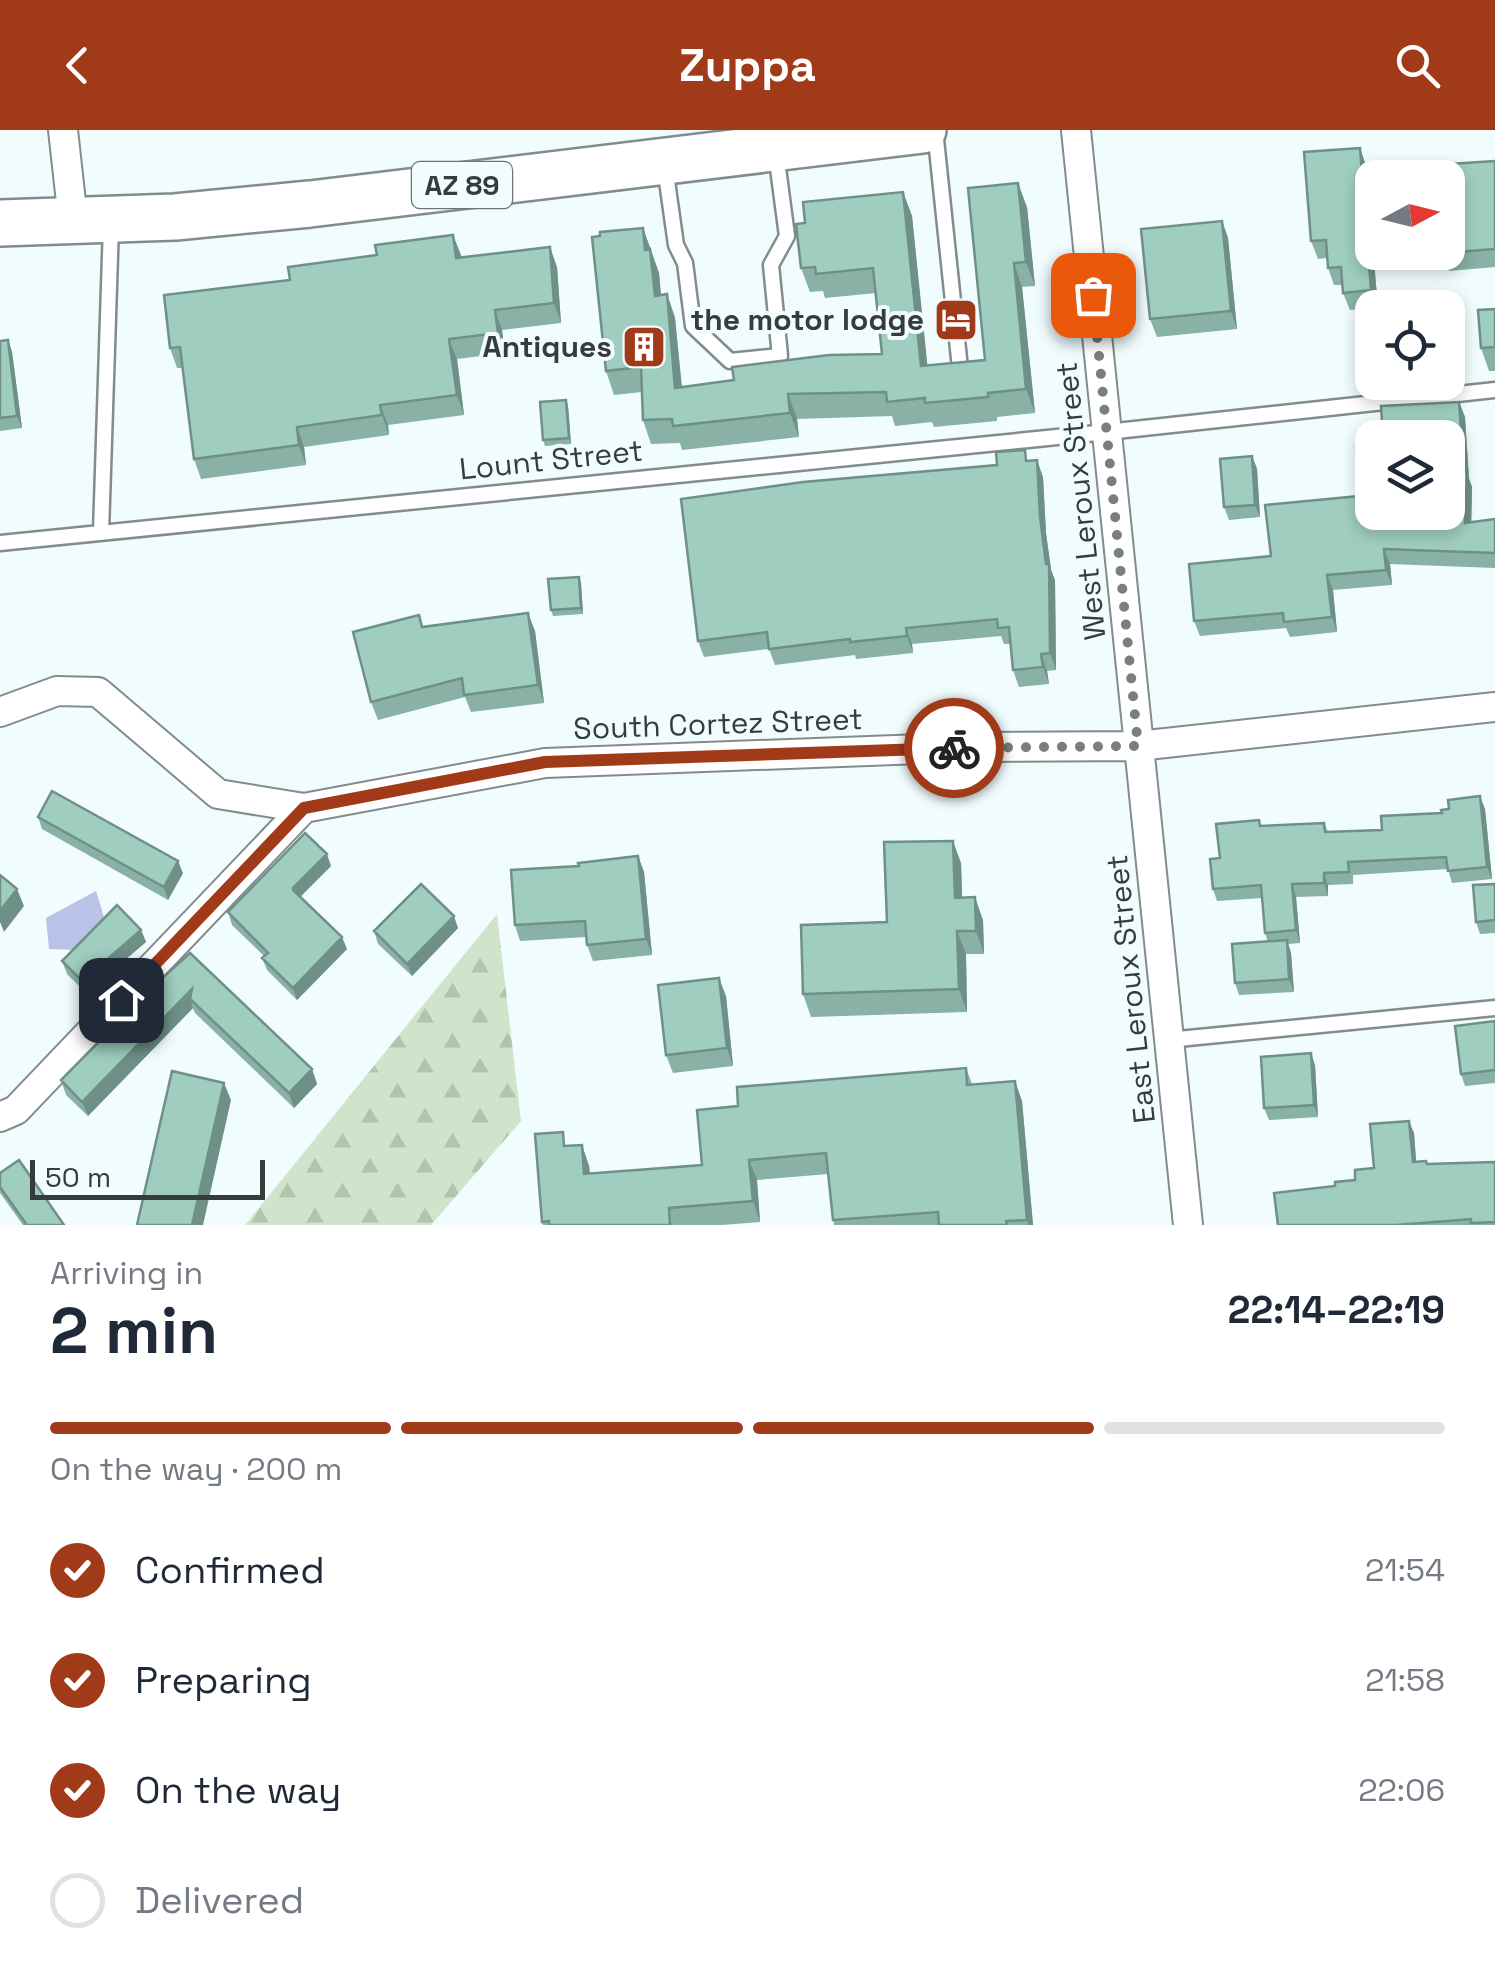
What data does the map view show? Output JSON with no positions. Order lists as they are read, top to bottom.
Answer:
{
  "streets": {
    "main road": ["AZ 89"],
    "street": ["West Leroux Street", "South Cortez Street", "East Leroux Street"],
    "lane": ["Lount Street"]
  },
  "crossings": [
    ["Lount Street", "West Leroux Street"],
    ["West Leroux Street", "South Cortez Street"],
    ["West Leroux Street", "East Leroux Street"],
    ["South Cortez Street", "East Leroux Street"]
  ],
  "places": {
    "hotel": ["the motor lodge"],
    "building": ["Antiques"]
  },
  "scale_bar": "50 m",
  "north": "right",
  "page": {
    "header": "Zuppa",
    "scale": "50 m",
    "heading": ["2 min", "Arriving in", "22:14–22:19"],
    "bar": "On the way · 200 m",
    "list": [
      ["Confirmed", "21:54"],
      ["Preparing", "21:58"],
      ["On the way", "22:06"],
      "Delivered"
    ]
  }
}
